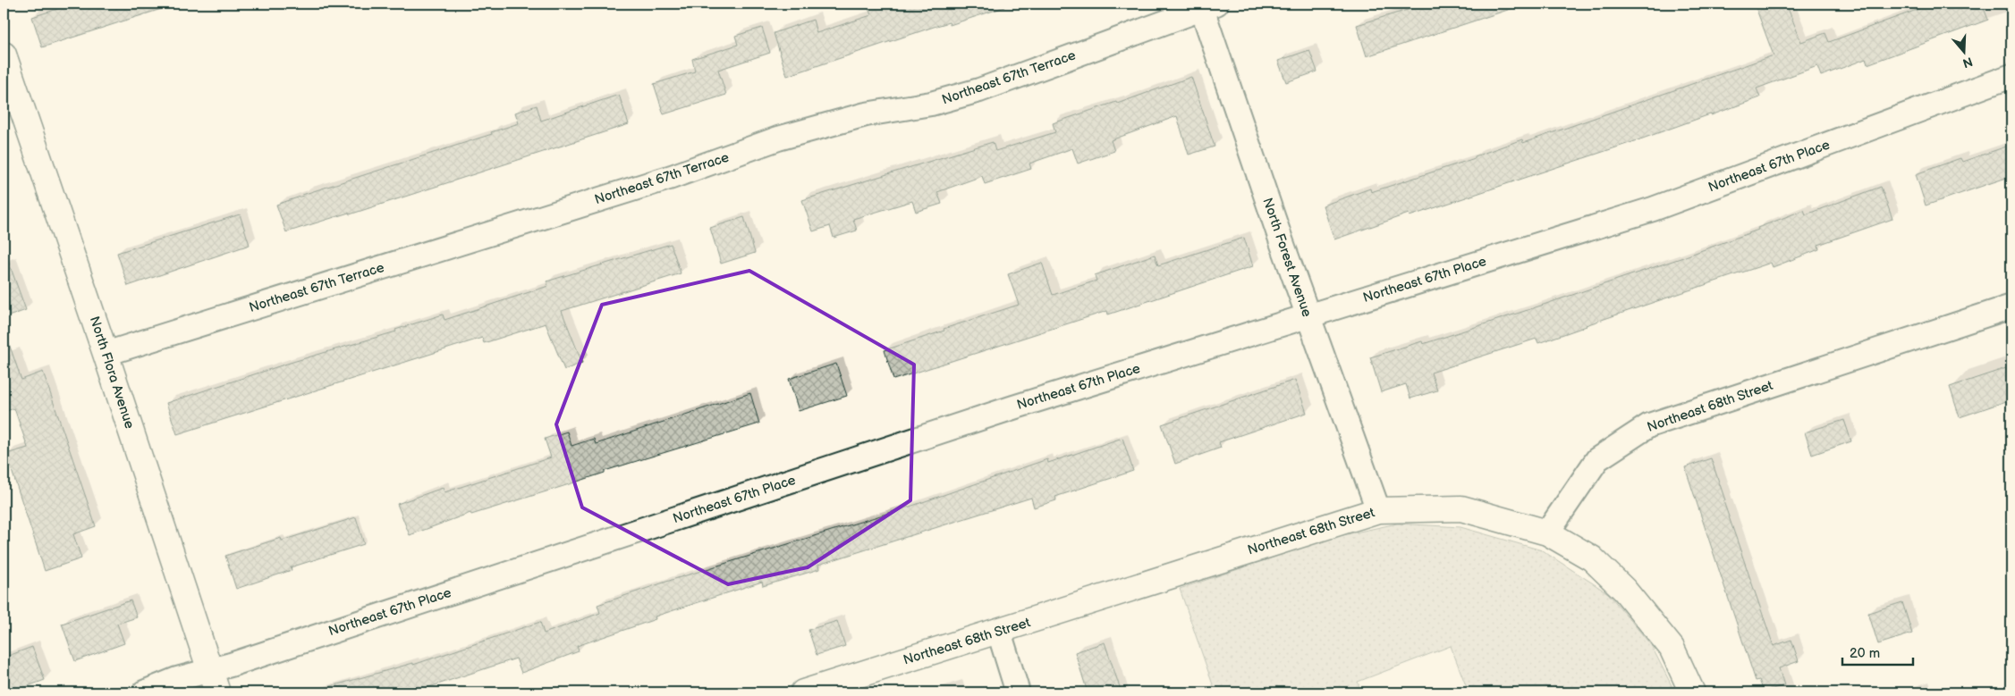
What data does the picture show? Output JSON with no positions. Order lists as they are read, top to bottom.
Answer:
{
  "streets": {
    "street": [
      "Northeast 67th Terrace",
      "Northeast 67th Place",
      "North Forest Avenue",
      "North Flora Avenue",
      "Northeast 68th Street"
    ]
  },
  "crossings": [
    ["Northeast 67th Terrace", "North Forest Avenue"],
    ["Northeast 67th Terrace", "North Flora Avenue"],
    ["Northeast 67th Place", "North Forest Avenue"],
    ["Northeast 67th Place", "North Flora Avenue"],
    ["North Forest Avenue", "Northeast 68th Street"]
  ],
  "scale_bar": "20 m",
  "north": "bottom"
}
